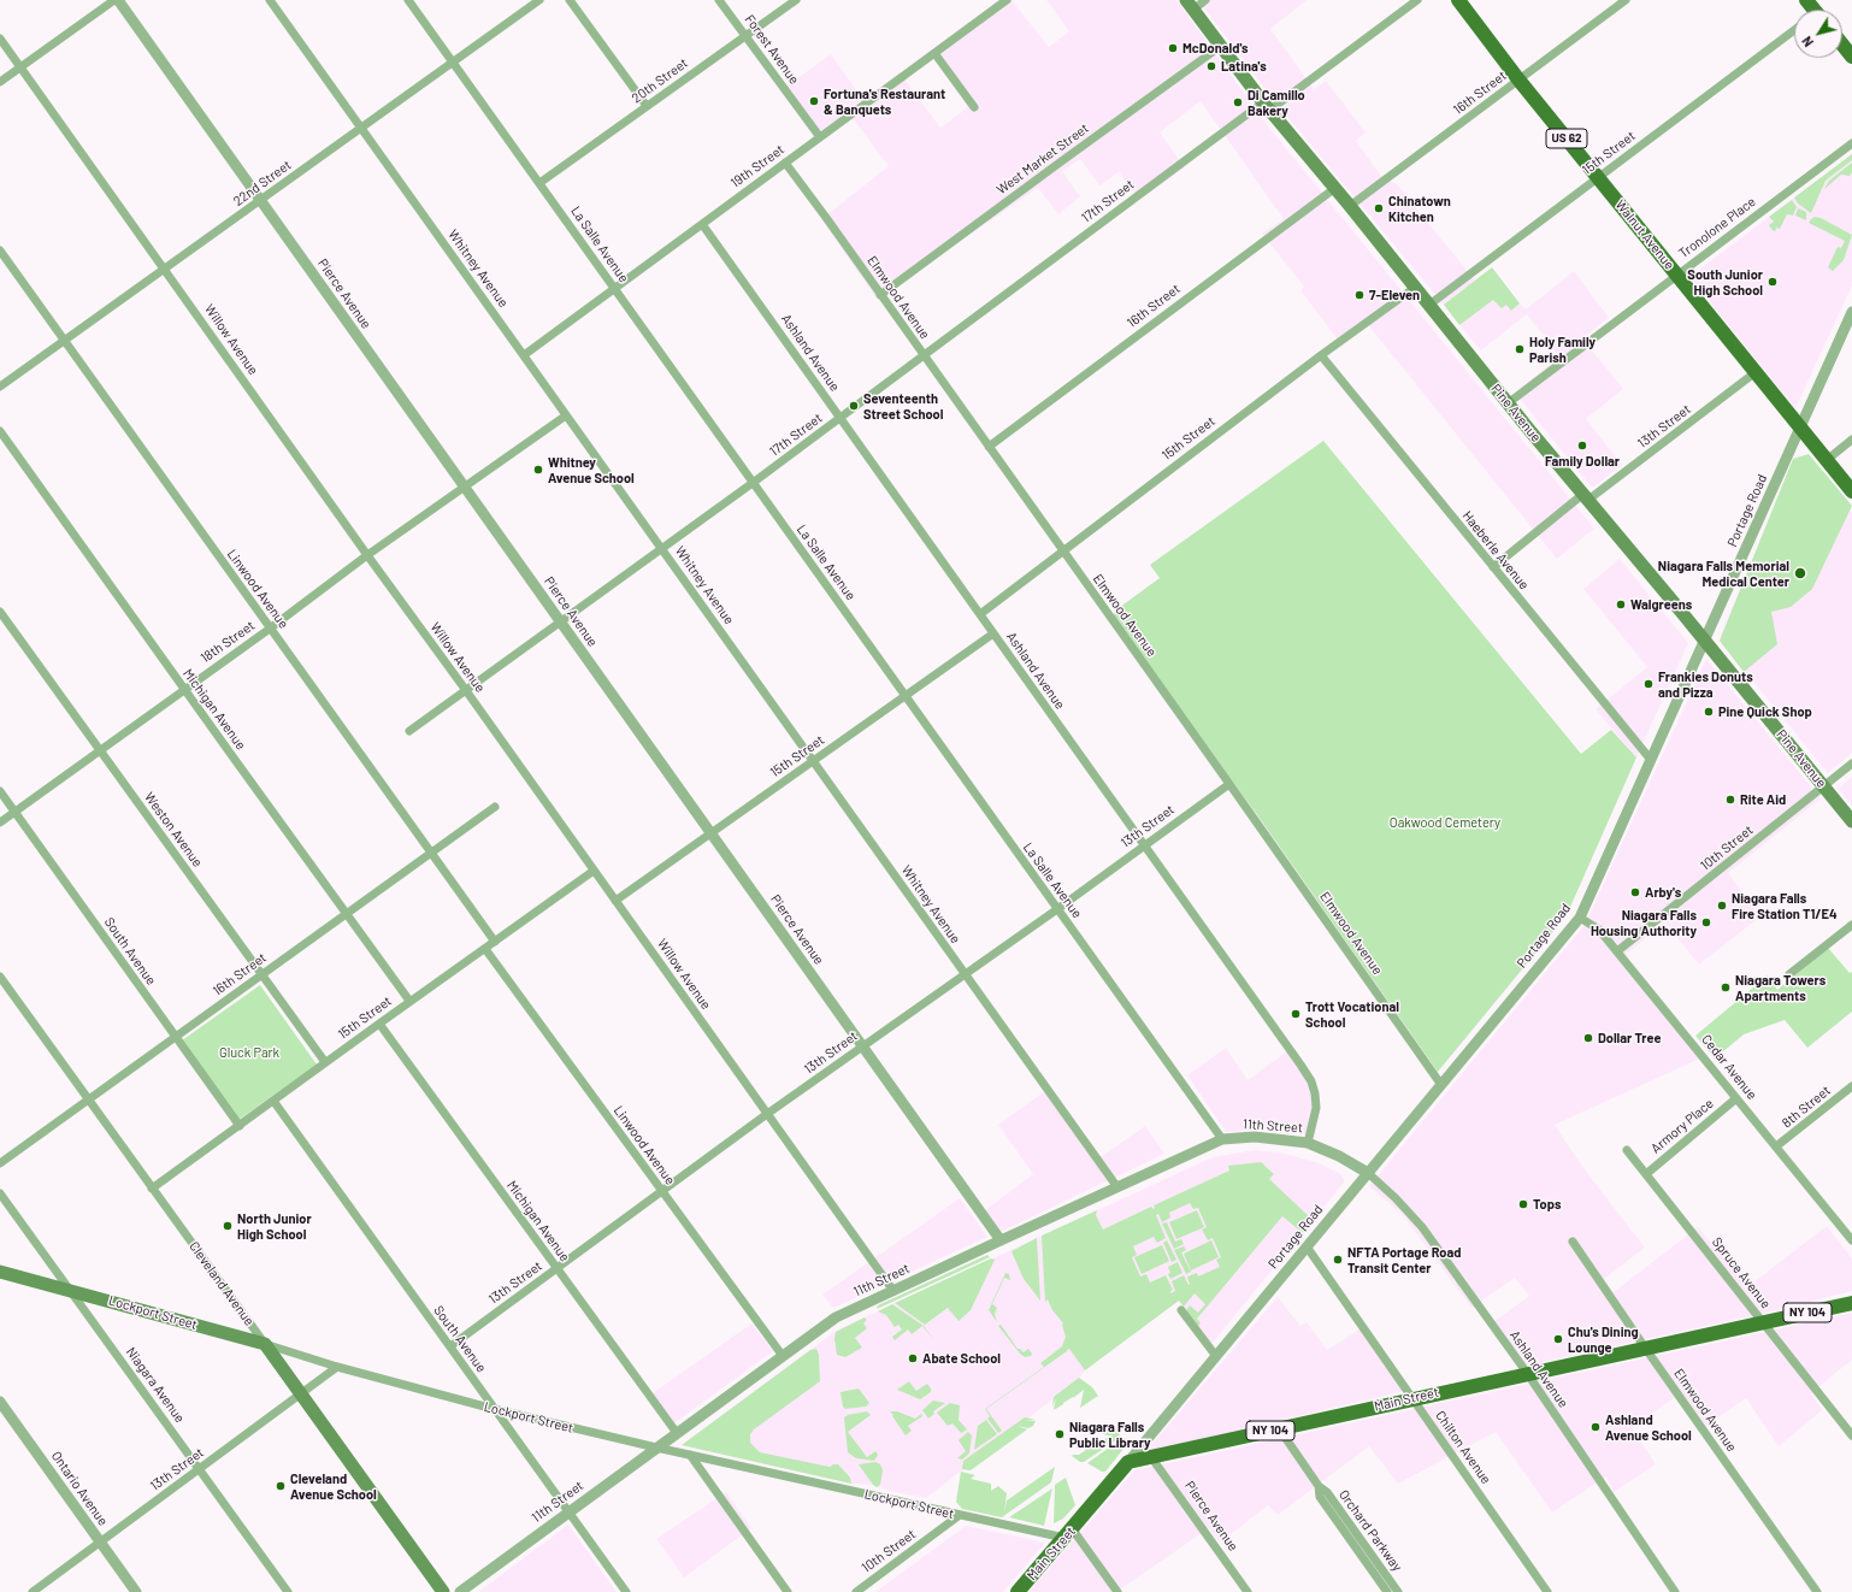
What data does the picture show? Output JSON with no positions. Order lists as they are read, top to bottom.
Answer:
{
  "streets": {
    "main road": [
      "US 62",
      "Walnut Avenue",
      "Pine Avenue",
      "Cleveland Avenue",
      "Lockport Street",
      "NY 104",
      "Main Street"
    ],
    "street": [
      "Forest Avenue",
      "20th Street",
      "16th Street",
      "15th Street",
      "West Market Street",
      "19th Street",
      "22nd Street",
      "17th Street",
      "Tronolone Place",
      "La Salle Avenue",
      "Whitney Avenue",
      "Pierce Avenue",
      "Elmwood Avenue",
      "Willow Avenue",
      "Ashland Avenue",
      "13th Street",
      "Portage Road",
      "Haeberle Avenue",
      "Linwood Avenue",
      "18th Street",
      "Michigan Avenue",
      "Weston Avenue",
      "10th Street",
      "South Avenue",
      "Cedar Avenue",
      "8th Street",
      "11th Street",
      "Armory Place",
      "Spruce Avenue",
      "Niagara Avenue",
      "Chilton Avenue",
      "Ontario Avenue",
      "Orchard Parkway"
    ]
  },
  "crossings": [
    ["Forest Avenue", "20th Street"],
    ["Forest Avenue", "19th Street"],
    ["20th Street", "La Salle Avenue"],
    ["16th Street", "Walnut Avenue"],
    ["16th Street", "Elmwood Avenue"],
    ["16th Street", "Pine Avenue"],
    ["16th Street", "Linwood Avenue"],
    ["16th Street", "Michigan Avenue"],
    ["16th Street", "Weston Avenue"],
    ["16th Street", "South Avenue"],
    ["16th Street", "Cleveland Avenue"],
    ["15th Street", "Walnut Avenue"],
    ["15th Street", "La Salle Avenue"],
    ["15th Street", "Whitney Avenue"],
    ["15th Street", "Pierce Avenue"],
    ["15th Street", "Elmwood Avenue"],
    ["15th Street", "Willow Avenue"],
    ["15th Street", "Ashland Avenue"],
    ["15th Street", "Pine Avenue"],
    ["15th Street", "Haeberle Avenue"],
    ["15th Street", "Linwood Avenue"],
    ["15th Street", "Michigan Avenue"],
    ["15th Street", "Weston Avenue"],
    ["15th Street", "South Avenue"],
    ["15th Street", "Cleveland Avenue"],
    ["West Market Street", "Elmwood Avenue"],
    ["West Market Street", "Pine Avenue"],
    ["19th Street", "La Salle Avenue"],
    ["19th Street", "Whitney Avenue"],
    ["19th Street", "Elmwood Avenue"],
    ["19th Street", "Ashland Avenue"],
    ["22nd Street", "La Salle Avenue"],
    ["22nd Street", "Whitney Avenue"],
    ["22nd Street", "Pierce Avenue"],
    ["22nd Street", "Willow Avenue"],
    ["22nd Street", "Linwood Avenue"],
    ["17th Street", "La Salle Avenue"],
    ["17th Street", "Whitney Avenue"],
    ["17th Street", "Pierce Avenue"],
    ["17th Street", "Elmwood Avenue"],
    ["17th Street", "Willow Avenue"],
    ["17th Street", "Ashland Avenue"],
    ["17th Street", "Pine Avenue"],
    ["Tronolone Place", "Walnut Avenue"],
    ["Tronolone Place", "Pine Avenue"],
    ["Walnut Avenue", "13th Street"],
    ["Walnut Avenue", "Portage Road"],
    ["La Salle Avenue", "13th Street"],
    ["La Salle Avenue", "11th Street"],
    ["Whitney Avenue", "13th Street"],
    ["Whitney Avenue", "18th Street"],
    ["Whitney Avenue", "11th Street"],
    ["Pierce Avenue", "13th Street"],
    ["Pierce Avenue", "18th Street"],
    ["Pierce Avenue", "11th Street"],
    ["Pierce Avenue", "Main Street"],
    ["Elmwood Avenue", "13th Street"],
    ["Elmwood Avenue", "Portage Road"],
    ["Elmwood Avenue", "Main Street"],
    ["Willow Avenue", "13th Street"],
    ["Willow Avenue", "18th Street"],
    ["Willow Avenue", "11th Street"],
    ["Ashland Avenue", "13th Street"],
    ["Ashland Avenue", "Portage Road"],
    ["Ashland Avenue", "11th Street"],
    ["Ashland Avenue", "Main Street"],
    ["Pine Avenue", "13th Street"],
    ["Pine Avenue", "Portage Road"],
    ["Pine Avenue", "10th Street"],
    ["13th Street", "Haeberle Avenue"],
    ["13th Street", "Linwood Avenue"],
    ["13th Street", "Michigan Avenue"],
    ["13th Street", "South Avenue"],
    ["13th Street", "Cleveland Avenue"],
    ["13th Street", "Lockport Street"],
    ["13th Street", "Niagara Avenue"],
    ["13th Street", "Ontario Avenue"],
    ["Portage Road", "Haeberle Avenue"],
    ["Portage Road", "Cedar Avenue"],
    ["Portage Road", "11th Street"],
    ["Portage Road", "Main Street"],
    ["Portage Road", "Chilton Avenue"],
    ["Linwood Avenue", "18th Street"],
    ["Linwood Avenue", "11th Street"],
    ["18th Street", "Michigan Avenue"],
    ["18th Street", "Weston Avenue"],
    ["18th Street", "South Avenue"],
    ["Michigan Avenue", "11th Street"],
    ["10th Street", "Cedar Avenue"],
    ["10th Street", "Lockport Street"],
    ["South Avenue", "11th Street"],
    ["South Avenue", "Lockport Street"],
    ["Cedar Avenue", "8th Street"],
    ["Cedar Avenue", "Armory Place"],
    ["11th Street", "Lockport Street"],
    ["Armory Place", "Spruce Avenue"],
    ["Spruce Avenue", "Main Street"],
    ["Cleveland Avenue", "Lockport Street"],
    ["Lockport Street", "Niagara Avenue"],
    ["Lockport Street", "Main Street"],
    ["Main Street", "Chilton Avenue"],
    ["Main Street", "Orchard Parkway"]
  ],
  "parks": ["Oakwood Cemetery", "Gluck Park"],
  "places": [
    "McDonald's",
    "Latina's",
    "Fortuna's Restaurant & Banquets",
    "Di Camillo Bakery",
    "Chinatown Kitchen",
    "South Junior High School",
    "7-Eleven",
    "Holy Family Parish",
    "Seventeenth Street School",
    "Family Dollar",
    "Whitney Avenue School",
    "Niagara Falls Memorial Medical Center",
    "Walgreens",
    "Frankies Donuts and Pizza",
    "Pine Quick Shop",
    "Rite Aid",
    "Arby's",
    "Niagara Falls Fire Station T1/E4",
    "Niagara Falls Housing Authority",
    "Niagara Towers Apartments",
    "Trott Vocational School",
    "Dollar Tree",
    "Tops",
    "North Junior High School",
    "NFTA Portage Road Transit Center",
    "Chu's Dining Lounge",
    "Abate School",
    "Ashland Avenue School",
    "Niagara Falls Public Library",
    "Cleveland Avenue School"
  ],
  "north": "bottom left"
}
